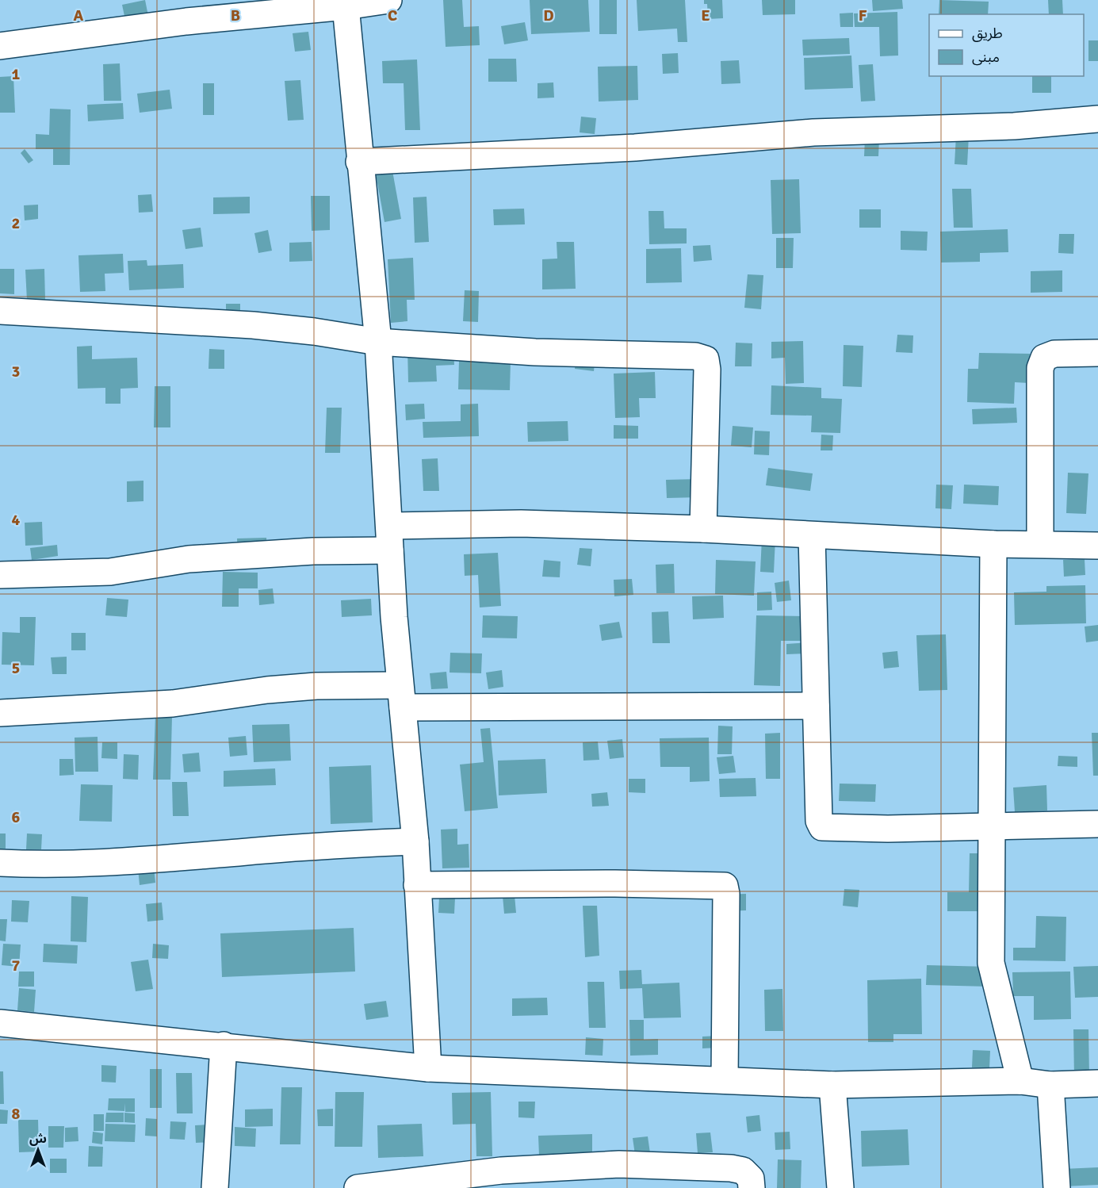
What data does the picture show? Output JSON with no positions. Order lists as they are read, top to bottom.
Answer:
{
  "legend": ["طريق", "مبنى"],
  "north": "top",
  "grid": {
    "columns": [
      "A",
      "B",
      "C",
      "D",
      "E",
      "F"
    ],
    "rows": [
      "1",
      "2",
      "3",
      "4",
      "5",
      "6",
      "7",
      "8"
    ]
  }
}
